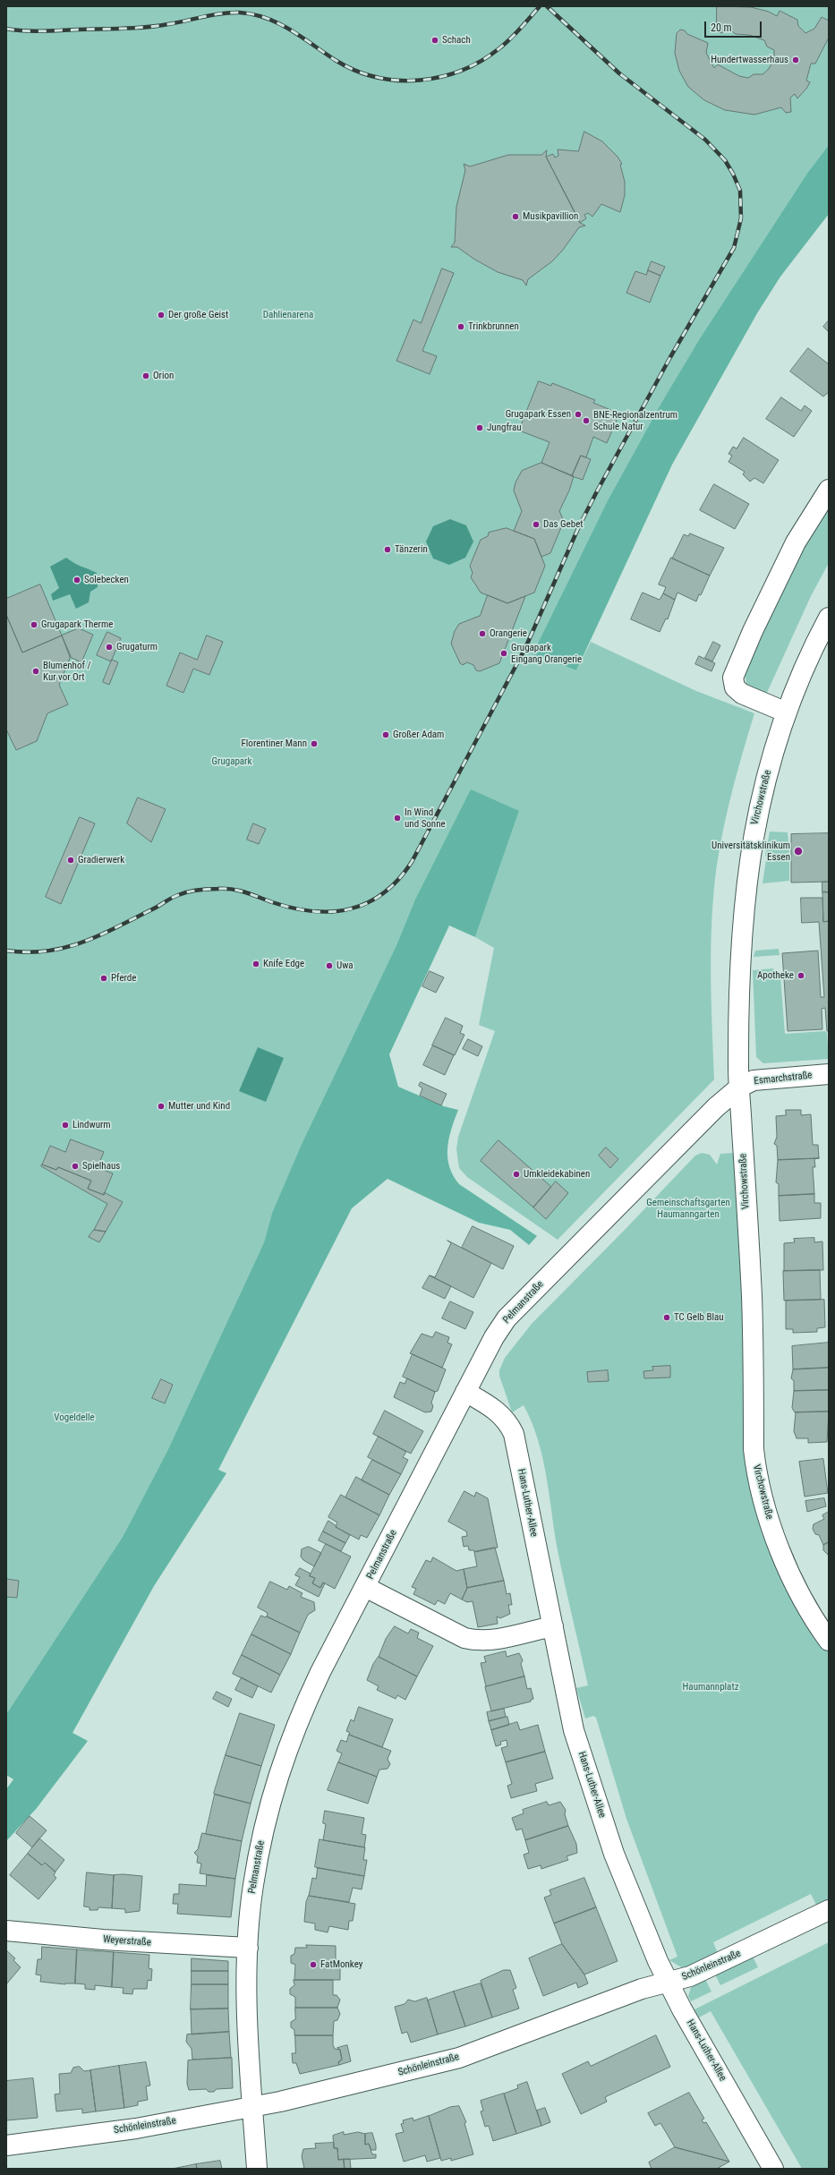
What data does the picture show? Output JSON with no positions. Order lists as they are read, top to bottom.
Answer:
{
  "streets": {
    "street": [
      "Virchowstraße",
      "Esmarchstraße",
      "Pelmanstraße",
      "Hans-Luther-Allee",
      "Weyerstraße",
      "Schönleinstraße"
    ]
  },
  "crossings": [
    ["Virchowstraße", "Esmarchstraße"],
    ["Virchowstraße", "Pelmanstraße"],
    ["Esmarchstraße", "Pelmanstraße"],
    ["Pelmanstraße", "Hans-Luther-Allee"],
    ["Pelmanstraße", "Weyerstraße"],
    ["Pelmanstraße", "Schönleinstraße"],
    ["Hans-Luther-Allee", "Schönleinstraße"]
  ],
  "parks": [
    "Dahlienarena",
    "Grugapark",
    "Gemeinschaftsgarten Haumanngarten",
    "Vogeldelle",
    "Haumannplatz"
  ],
  "places": [
    "Schach",
    "Hundertwasserhaus",
    "Musikpavillion",
    "Der große Geist",
    "Trinkbrunnen",
    "Orion",
    "Grugapark Essen",
    "BNE-Regionalzentrum Schule Natur",
    "Jungfrau",
    "Das Gebet",
    "Tänzerin",
    "Solebecken",
    "Grugapark Therme",
    "Orangerie",
    "Grugaturm",
    "Grugapark Eingang Orangerie",
    "Blumenhof / Kur vor Ort",
    "Großer Adam",
    "Florentiner Mann",
    "In Wind und Sonne",
    "Universitätsklinikum Essen",
    "Gradierwerk",
    "Knife Edge",
    "Uwa",
    "Apotheke",
    "Pferde",
    "Mutter und Kind",
    "Lindwurm",
    "Spielhaus",
    "Umkleidekabinen",
    "TC Gelb Blau",
    "FatMonkey"
  ],
  "scale_bar": "20 m"
}
